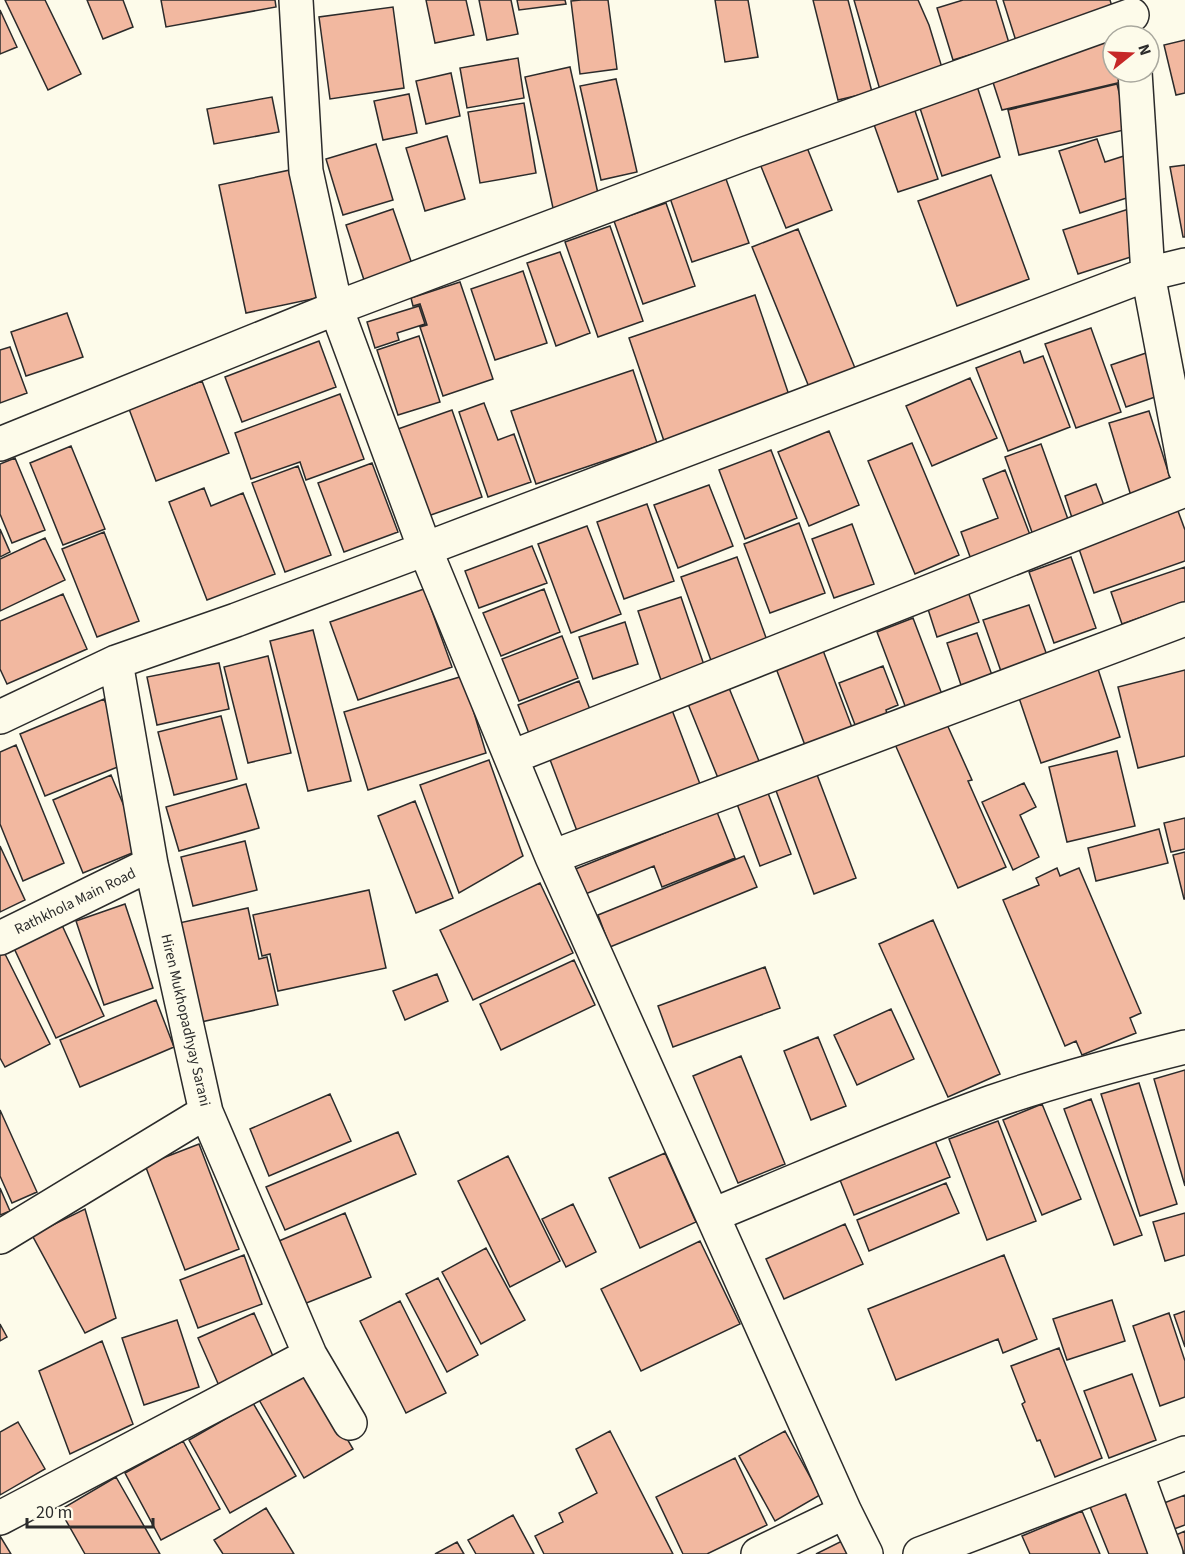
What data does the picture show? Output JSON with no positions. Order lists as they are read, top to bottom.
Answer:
{
  "streets": {
    "street": ["Rathkhola Main Road", "Hiren Mukhopadhyay Sarani"]
  },
  "crossings": [
    ["Rathkhola Main Road", "Hiren Mukhopadhyay Sarani"]
  ],
  "scale_bar": "20 m",
  "north": "right"
}
